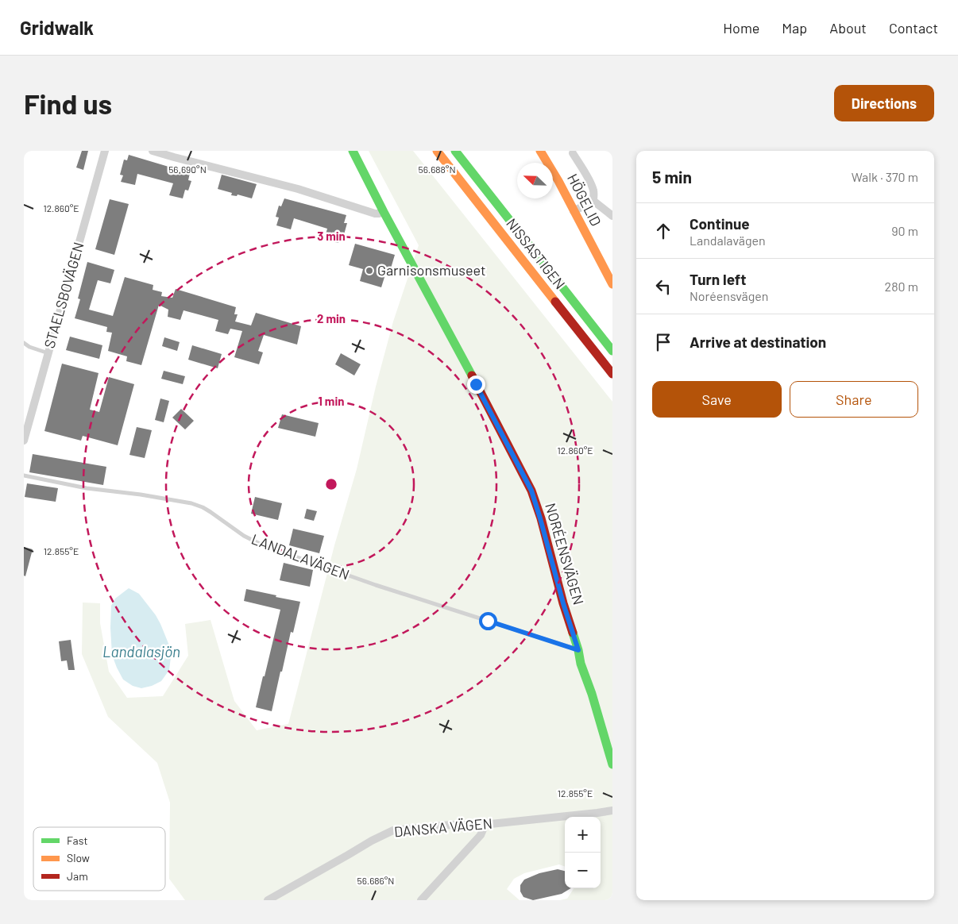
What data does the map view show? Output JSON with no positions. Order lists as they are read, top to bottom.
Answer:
{
  "streets": {
    "main road": ["HÖGELID", "NISSASTIGEN", "NORÉENSVÄGEN"],
    "street": ["STAELSBOVÄGEN", "DANSKA VÄGEN"],
    "lane": ["LANDALAVÄGEN"]
  },
  "crossings": [
    ["NORÉENSVÄGEN", "LANDALAVÄGEN"]
  ],
  "water": ["Landalasjön"],
  "places": ["Garnisonsmuseet"],
  "legend": ["Fast", "Slow", "Jam"],
  "north": "top left",
  "page": {
    "header": "Gridwalk",
    "nav": [
      "Home",
      "Map",
      "About",
      "Contact"
    ],
    "buttons": [
      "Directions",
      ["Save", "Share"]
    ],
    "title": "Find us",
    "heading": ["5 min", "Walk · 370 m"],
    "list": [
      ["Continue", "Landalavägen", "90 m"],
      ["Turn left", "Noréensvägen", "280 m"],
      "Arrive at destination"
    ],
    "map_buttons": ["+", "−"]
  },
  "coordinates": [
    "56.690°N",
    "56.688°N",
    "12.860°E",
    "12.855°E",
    "56.686°N"
  ],
  "rings": ["3 min", "2 min", "1 min"]
}
